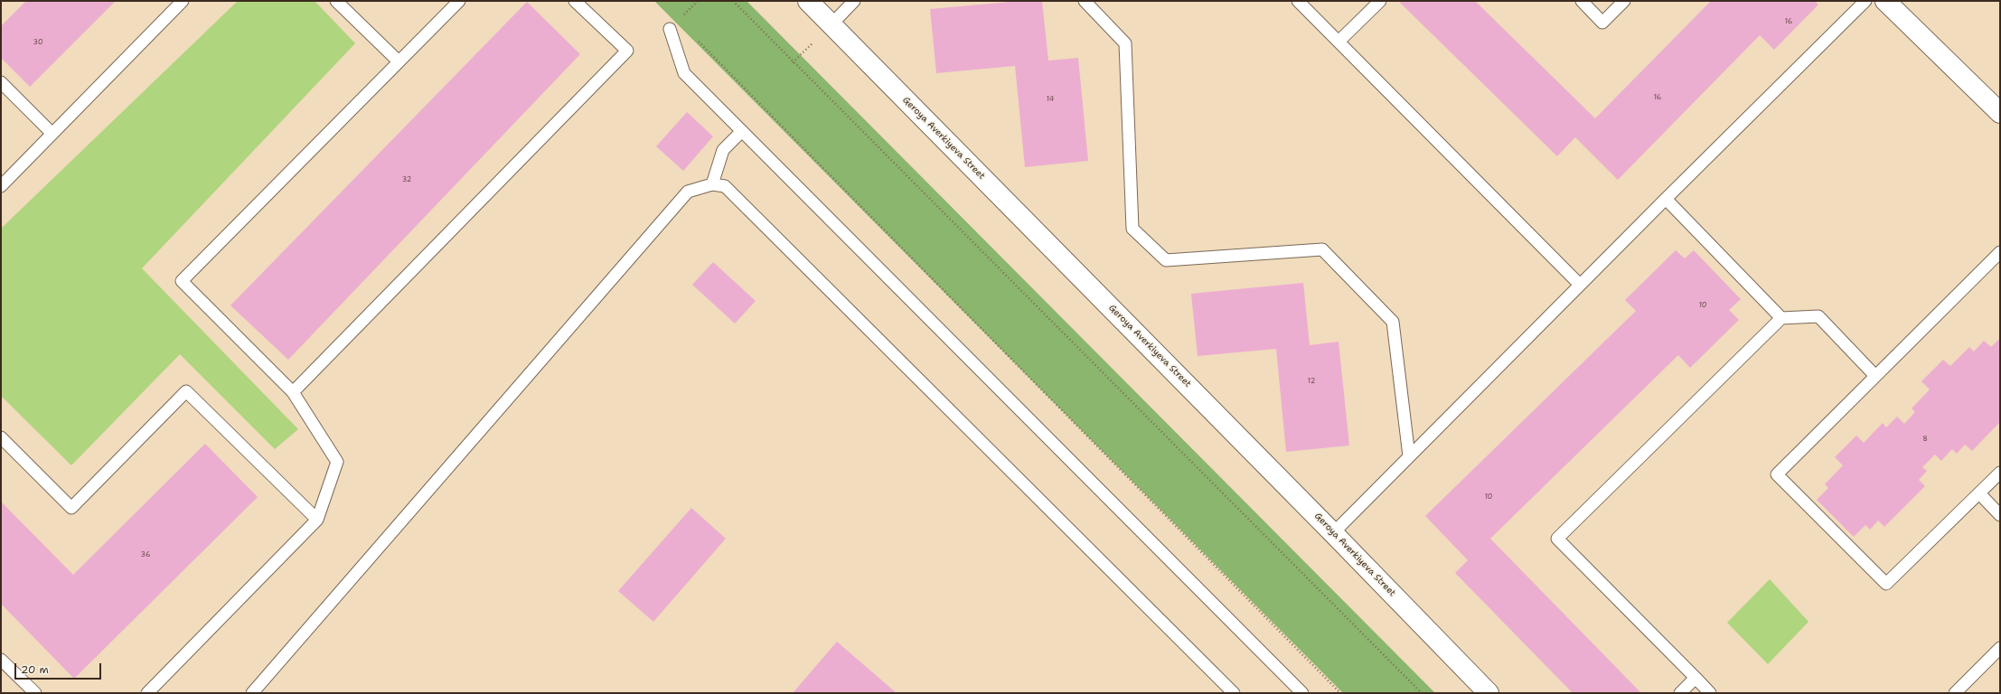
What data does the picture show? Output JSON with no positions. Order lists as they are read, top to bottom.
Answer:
{
  "streets": {
    "street": ["Geroya Averkiyeva Street"]
  },
  "house_numbers": [
    "16",
    "30",
    "16",
    "14",
    "32",
    "10",
    "12",
    "8",
    "10",
    "36"
  ],
  "scale_bar": "20 m"
}
